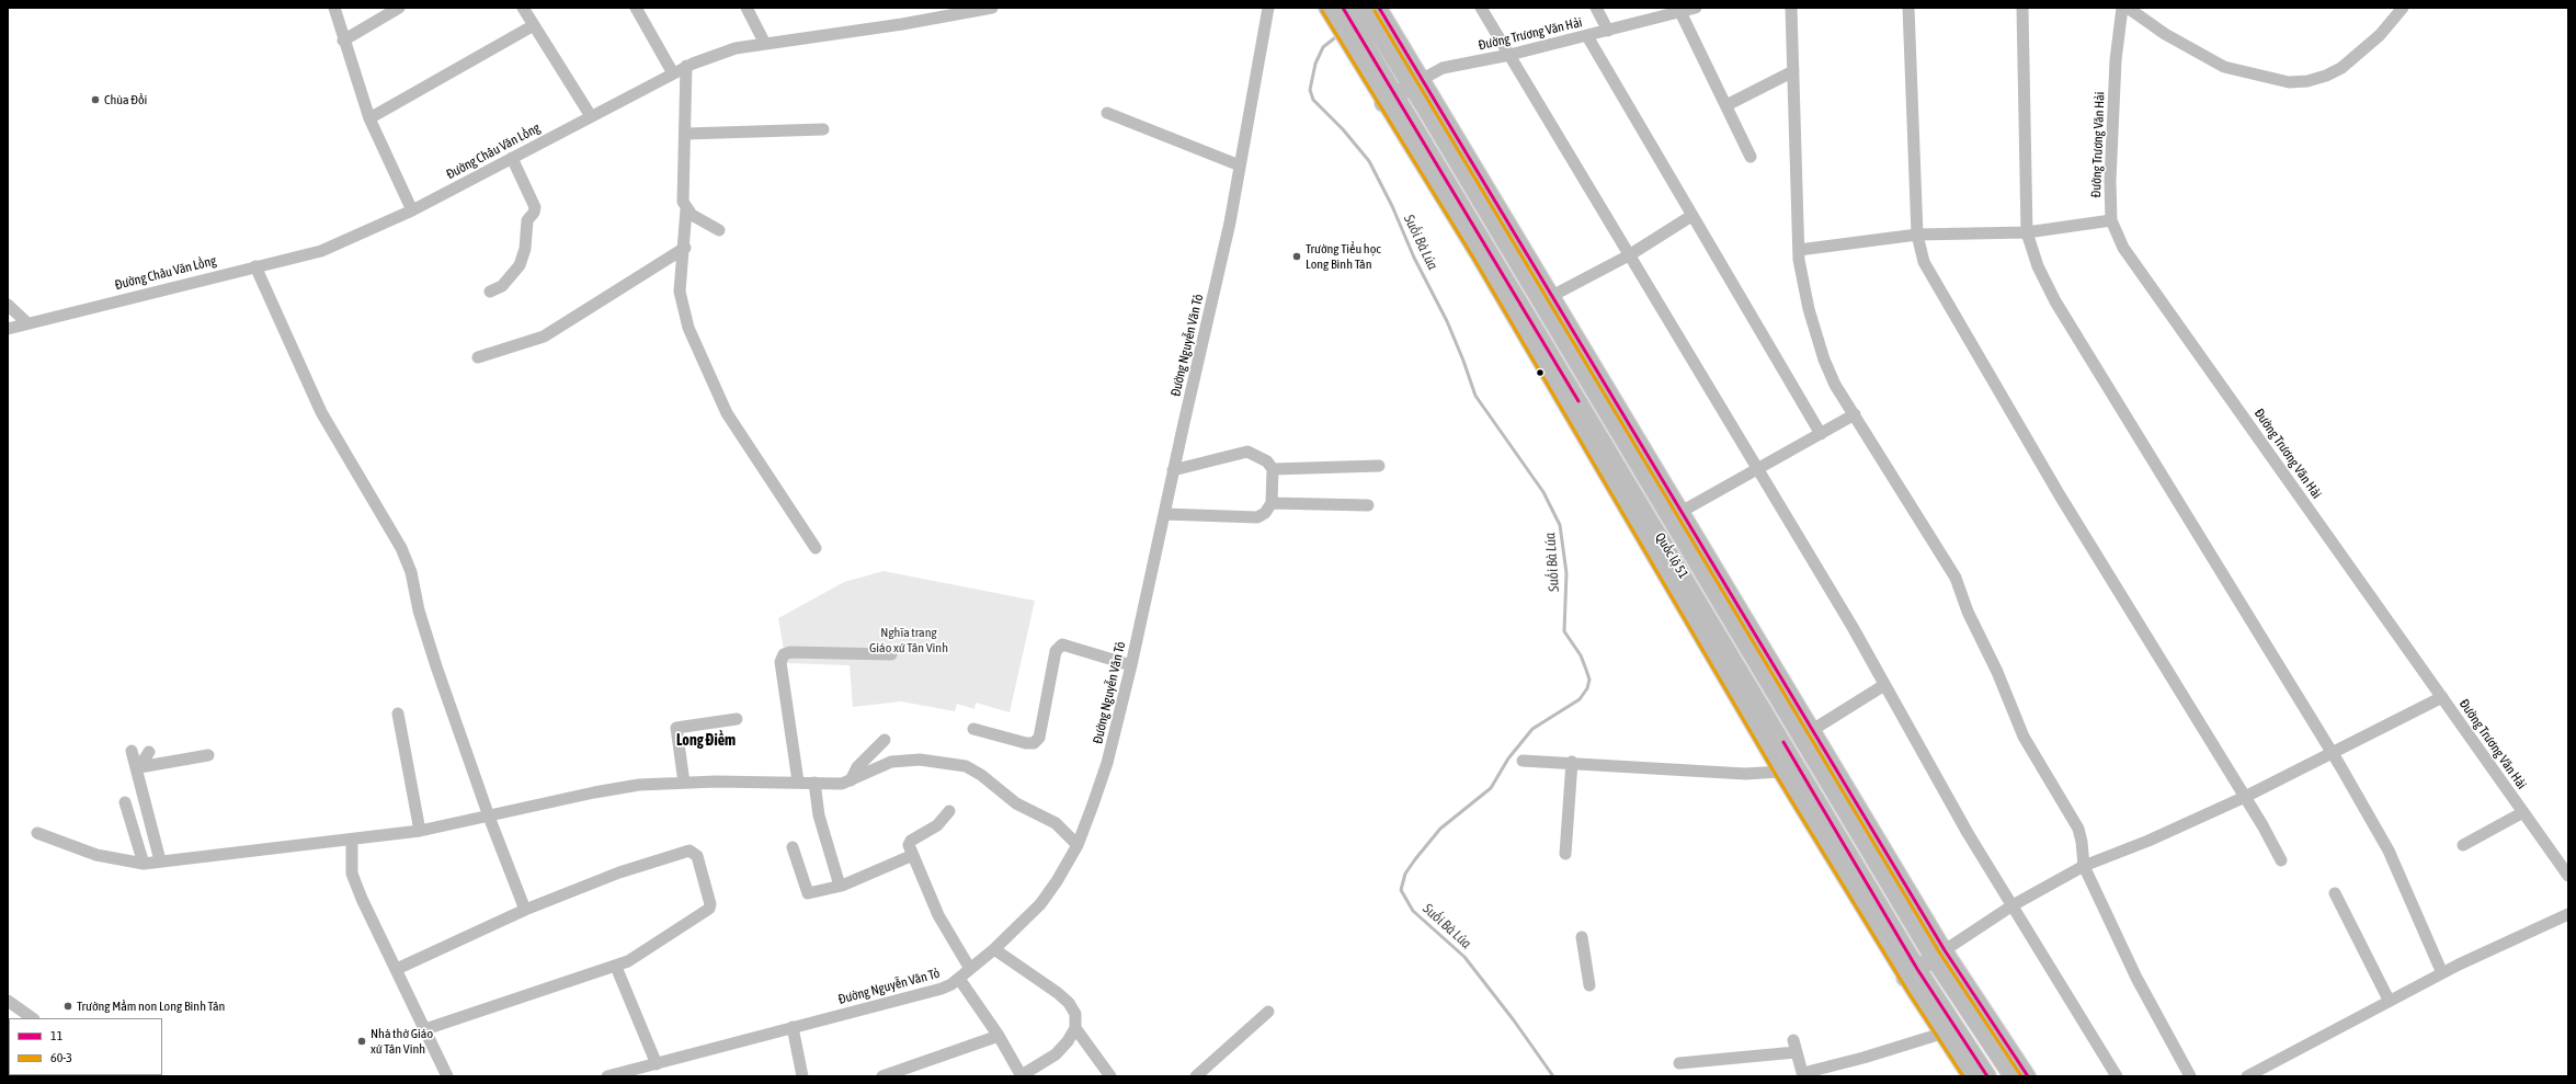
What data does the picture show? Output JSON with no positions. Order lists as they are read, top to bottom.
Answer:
{
  "streets": {
    "highway": ["Quốc lộ 51"],
    "street": ["Đường Trương Văn Hải", "Đường Châu Văn Lồng", "Đường Nguyễn Văn Tỏ"]
  },
  "crossings": [
    ["Đường Trương Văn Hải", "Quốc lộ 51"]
  ],
  "districts": ["Long Điềm"],
  "water": ["Suối Bà Lúa"],
  "parks": ["Nghĩa trang Giáo xứ Tân Vinh"],
  "places": [
    "Chùa Đồi",
    "Trường Tiểu học Long Bình Tân",
    "Trường Mầm non Long Bình Tân",
    "Nhà thờ Giáo xứ Tân Vinh"
  ],
  "lines": ["transit line 11", "transit line 60-3"],
  "legend": ["11", "60-3"]
}
